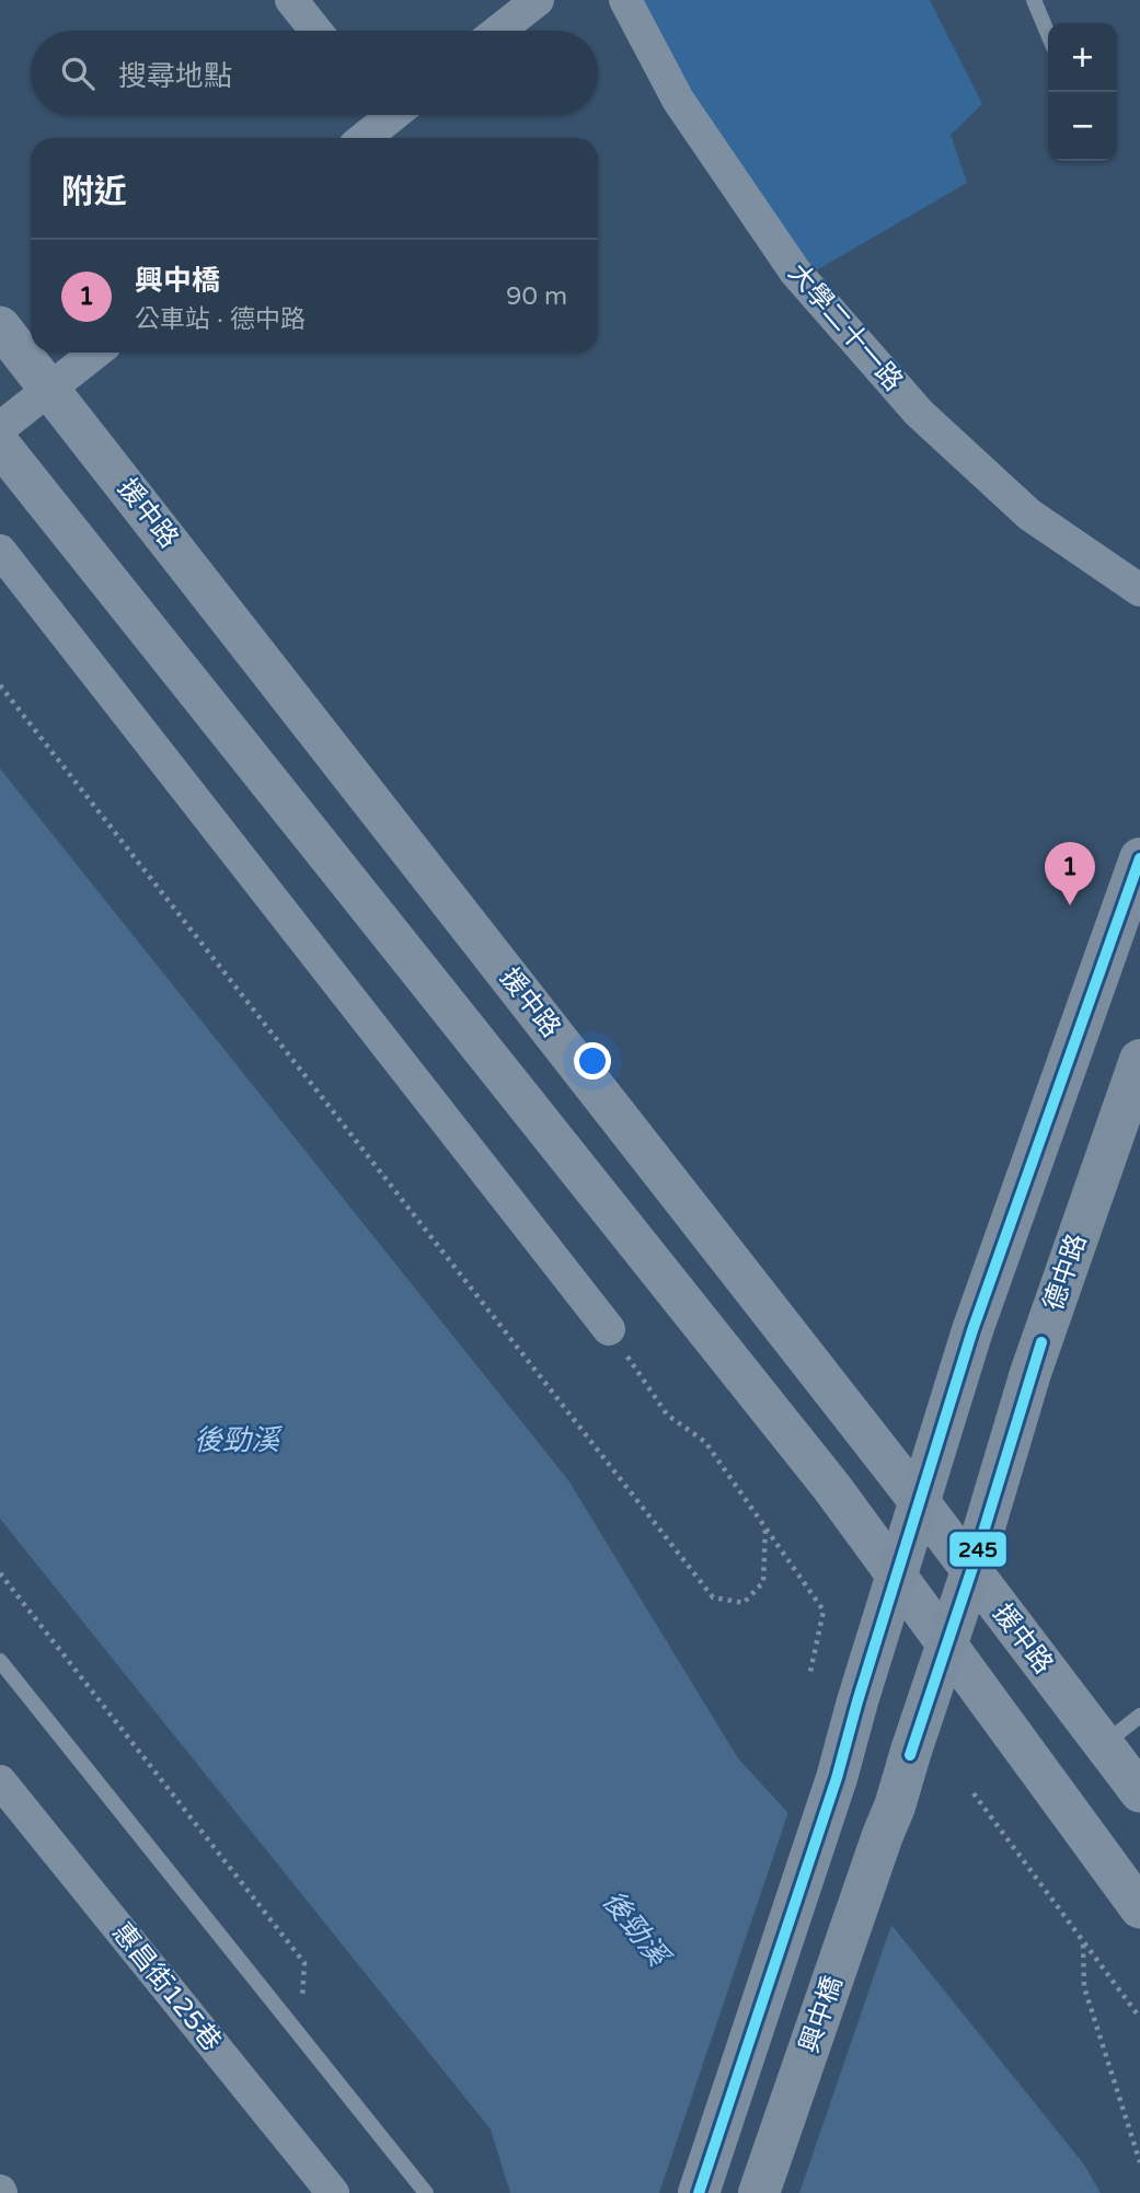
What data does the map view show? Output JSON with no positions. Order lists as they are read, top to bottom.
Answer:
{
  "streets": {
    "main road": ["德中路", "興中橋"],
    "street": ["大學二十一路", "援中路", "惠昌街125巷"]
  },
  "crossings": [
    ["援中路", "德中路"],
    ["德中路", "興中橋"]
  ],
  "water": ["後勁溪"],
  "lines": ["transit line 245"],
  "page": {
    "map_buttons": ["+", "−"],
    "search": "搜尋地點",
    "heading": "附近",
    "list": [
      {
        "mark": "1",
        "name": "興中橋",
        "note": "公車站 · 德中路",
        "value": "90 m"
      }
    ],
    "pins": "1"
  }
}
